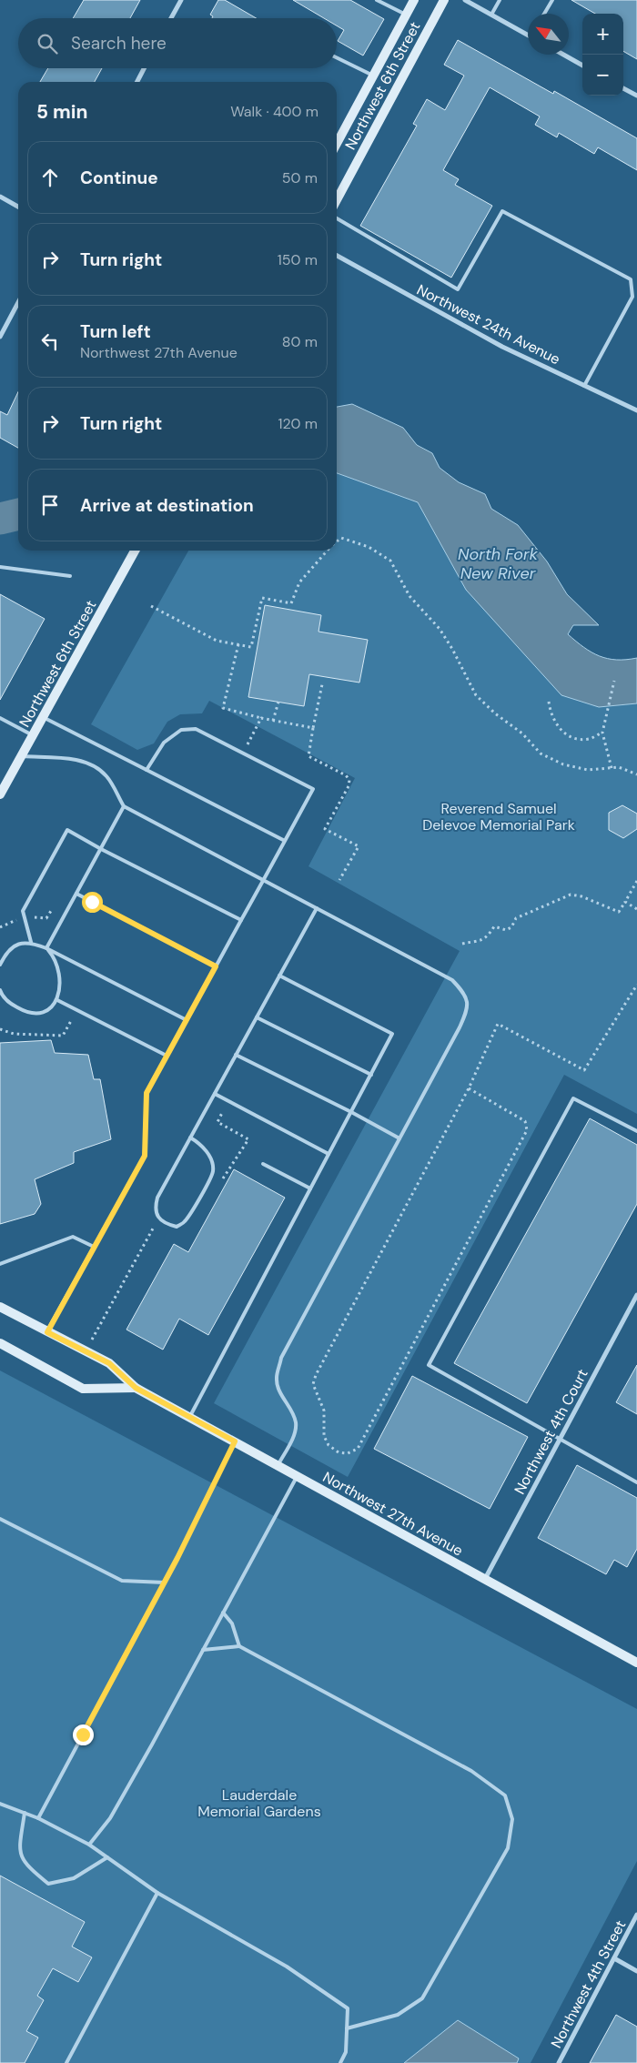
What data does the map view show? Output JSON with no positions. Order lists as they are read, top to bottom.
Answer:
{
  "streets": {
    "street": [
      "Northwest 6th Street",
      "Northwest 24th Avenue",
      "Northwest 4th Court",
      "Northwest 27th Avenue",
      "Northwest 4th Street"
    ]
  },
  "crossings": [
    ["Northwest 4th Court", "Northwest 27th Avenue"]
  ],
  "water": ["North Fork New River"],
  "parks": ["Reverend Samuel Delevoe Memorial Park", "Lauderdale Memorial Gardens"],
  "north": "top left",
  "page": {
    "map_buttons": ["+", "−"],
    "search": "Search here",
    "heading": ["5 min", "Walk · 400 m"],
    "list": [
      ["Continue", "50 m"],
      ["Turn right", "150 m"],
      ["Turn left", "Northwest 27th Avenue", "80 m"],
      ["Turn right", "120 m"],
      "Arrive at destination"
    ]
  }
}
